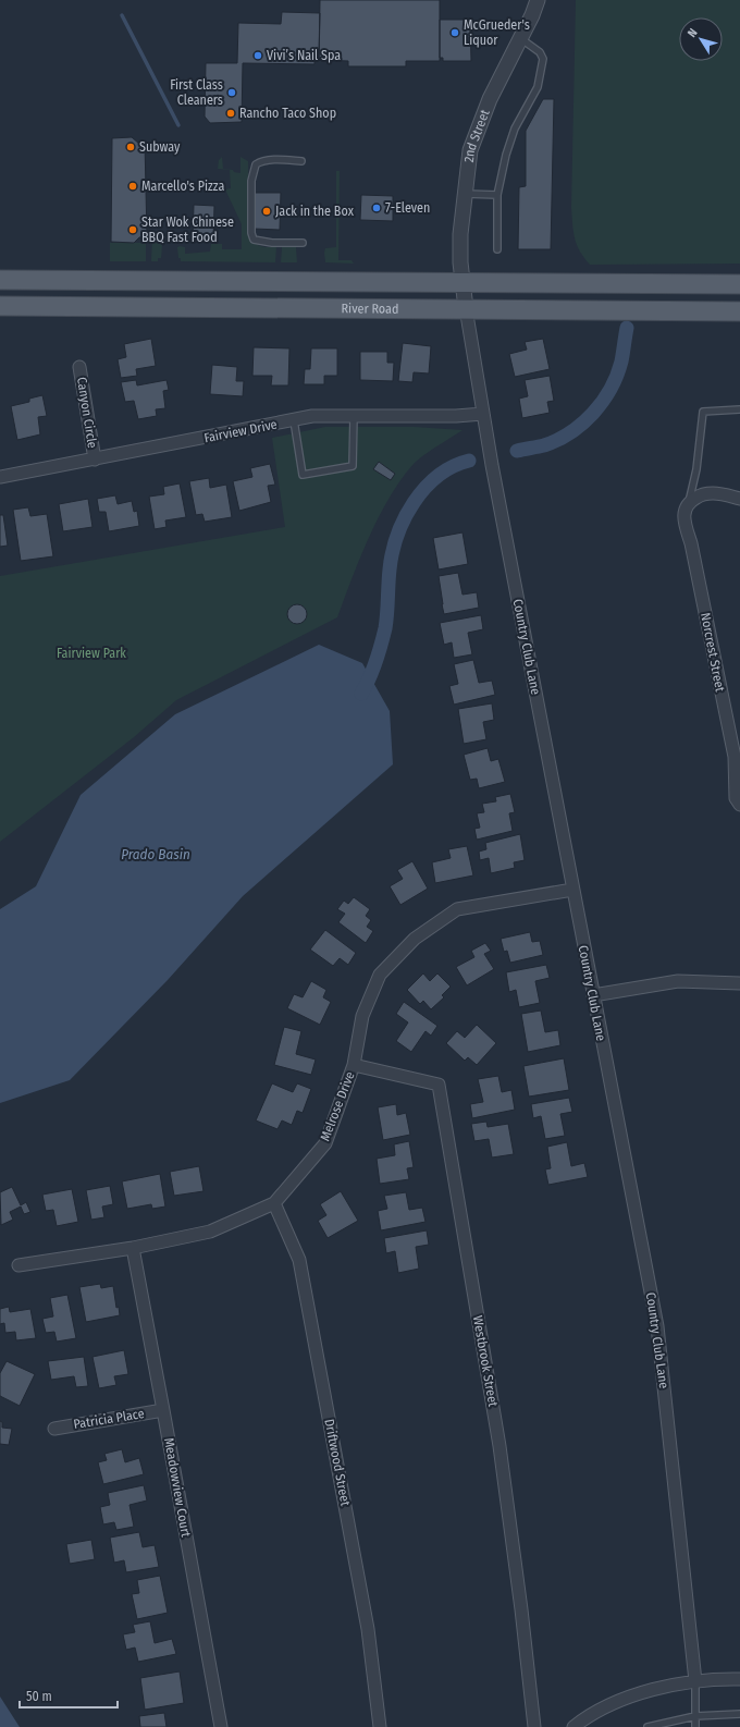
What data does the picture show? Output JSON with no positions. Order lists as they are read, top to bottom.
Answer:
{
  "streets": {
    "main road": ["River Road"],
    "street": [
      "2nd Street",
      "Canyon Circle",
      "Fairview Drive",
      "Country Club Lane",
      "Norcrest Street",
      "Melrose Drive",
      "Westbrook Street",
      "Patricia Place",
      "Driftwood Street",
      "Meadowview Court"
    ]
  },
  "crossings": [
    ["2nd Street", "River Road"],
    ["2nd Street", "Country Club Lane"],
    ["River Road", "Country Club Lane"],
    ["Canyon Circle", "Fairview Drive"],
    ["Fairview Drive", "Country Club Lane"],
    ["Country Club Lane", "Melrose Drive"],
    ["Melrose Drive", "Westbrook Street"],
    ["Melrose Drive", "Driftwood Street"],
    ["Melrose Drive", "Meadowview Court"],
    ["Patricia Place", "Meadowview Court"]
  ],
  "water": ["Prado Basin"],
  "parks": ["Fairview Park"],
  "places": [
    "McGrueder's Liquor",
    "Vivi’s Nail Spa",
    "First Class Cleaners",
    "Rancho Taco Shop",
    "Subway",
    "Marcello's Pizza",
    "7-Eleven",
    "Jack in the Box",
    "Star Wok Chinese BBQ Fast Food"
  ],
  "scale_bar": "50 m",
  "north": "top left"
}
